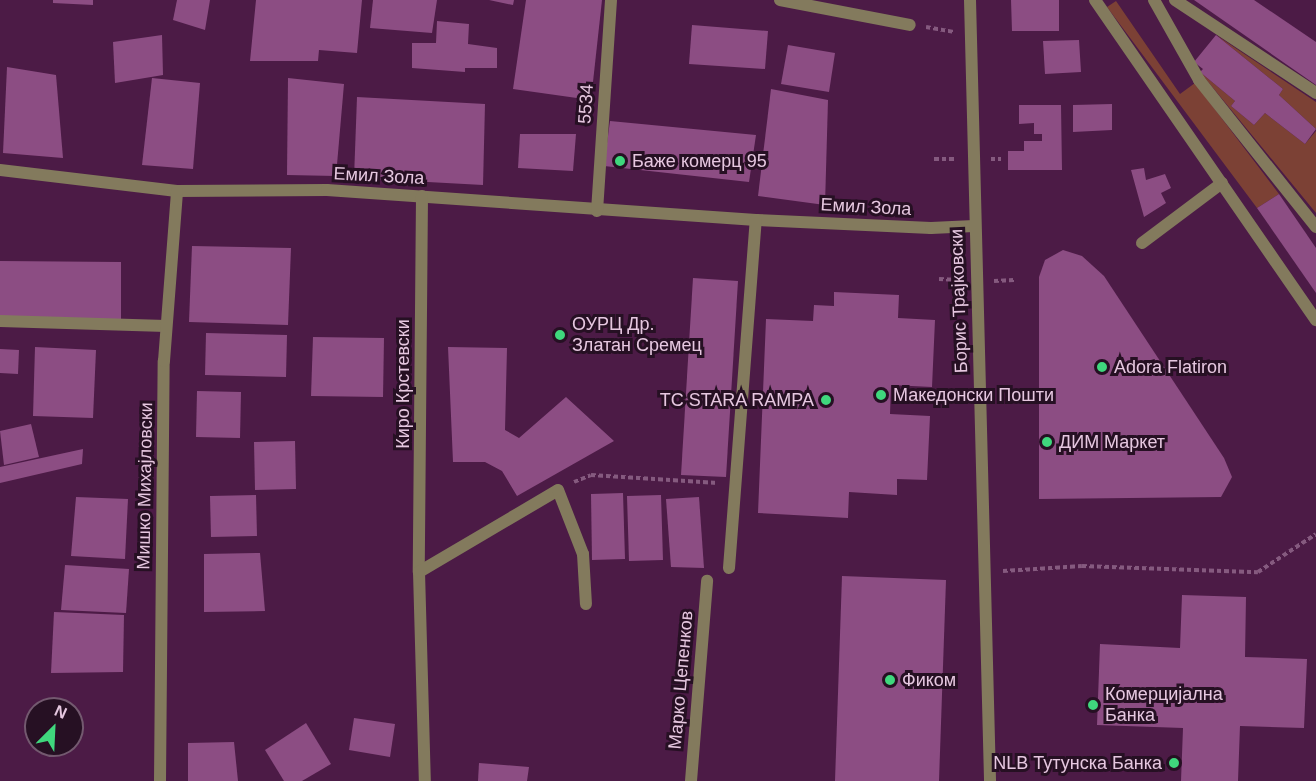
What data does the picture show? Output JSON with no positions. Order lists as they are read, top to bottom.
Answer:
{
  "streets": {
    "street": [
      "5534",
      "Емил Зола",
      "Борис Трајковски",
      "Киро Крстевски",
      "Мишко Михајловски",
      "Марко Цепенков"
    ]
  },
  "crossings": [
    ["5534", "Емил Зола"],
    ["Емил Зола", "Борис Трајковски"],
    ["Емил Зола", "Киро Крстевски"],
    ["Емил Зола", "Мишко Михајловски"]
  ],
  "places": [
    "Баже комерц 95",
    "ОУРЦ Др. Златан Сремец",
    "Adora Flatiron",
    "Македонски Пошти",
    "TC STARA RAMPA",
    "ДИМ Маркет",
    "Фиком",
    "Комерцијална Банка",
    "NLB Тутунска Банка"
  ],
  "north": "top right"
}
